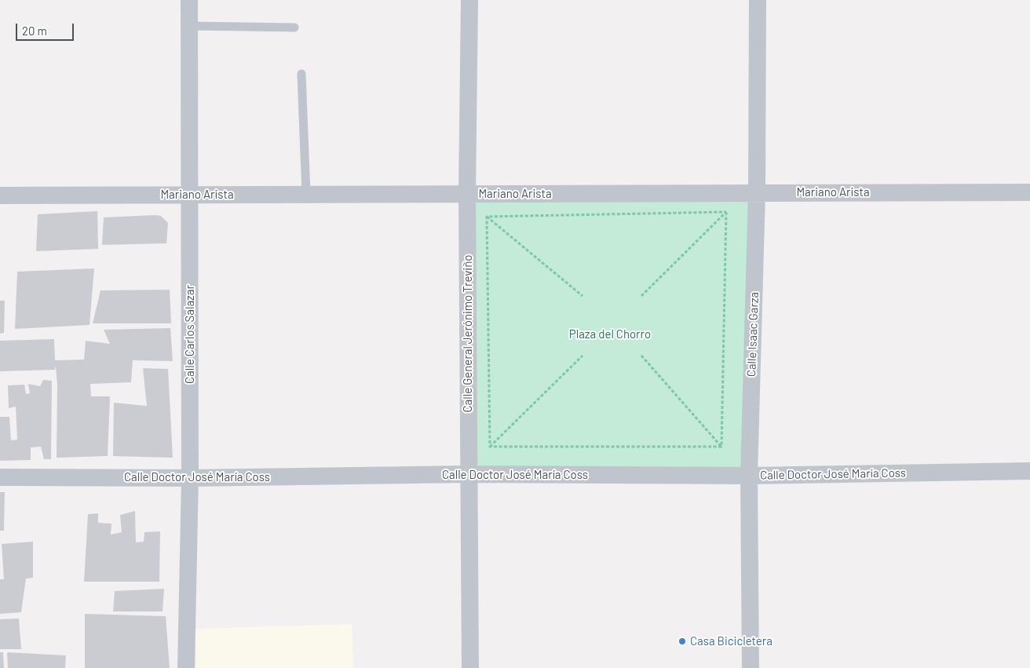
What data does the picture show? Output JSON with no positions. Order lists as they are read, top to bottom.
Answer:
{
  "streets": {
    "street": [
      "Mariano Arista",
      "Calle General Jerónimo Treviño",
      "Calle Carlos Salazar",
      "Calle Isaac Garza",
      "Calle Doctor José María Coss"
    ]
  },
  "crossings": [
    ["Mariano Arista", "Calle General Jerónimo Treviño"],
    ["Mariano Arista", "Calle Carlos Salazar"],
    ["Mariano Arista", "Calle Isaac Garza"],
    ["Calle General Jerónimo Treviño", "Calle Doctor José María Coss"],
    ["Calle Carlos Salazar", "Calle Doctor José María Coss"],
    ["Calle Isaac Garza", "Calle Doctor José María Coss"]
  ],
  "parks": ["Plaza del Chorro"],
  "places": ["Casa Bicicletera"],
  "scale_bar": "20 m"
}
